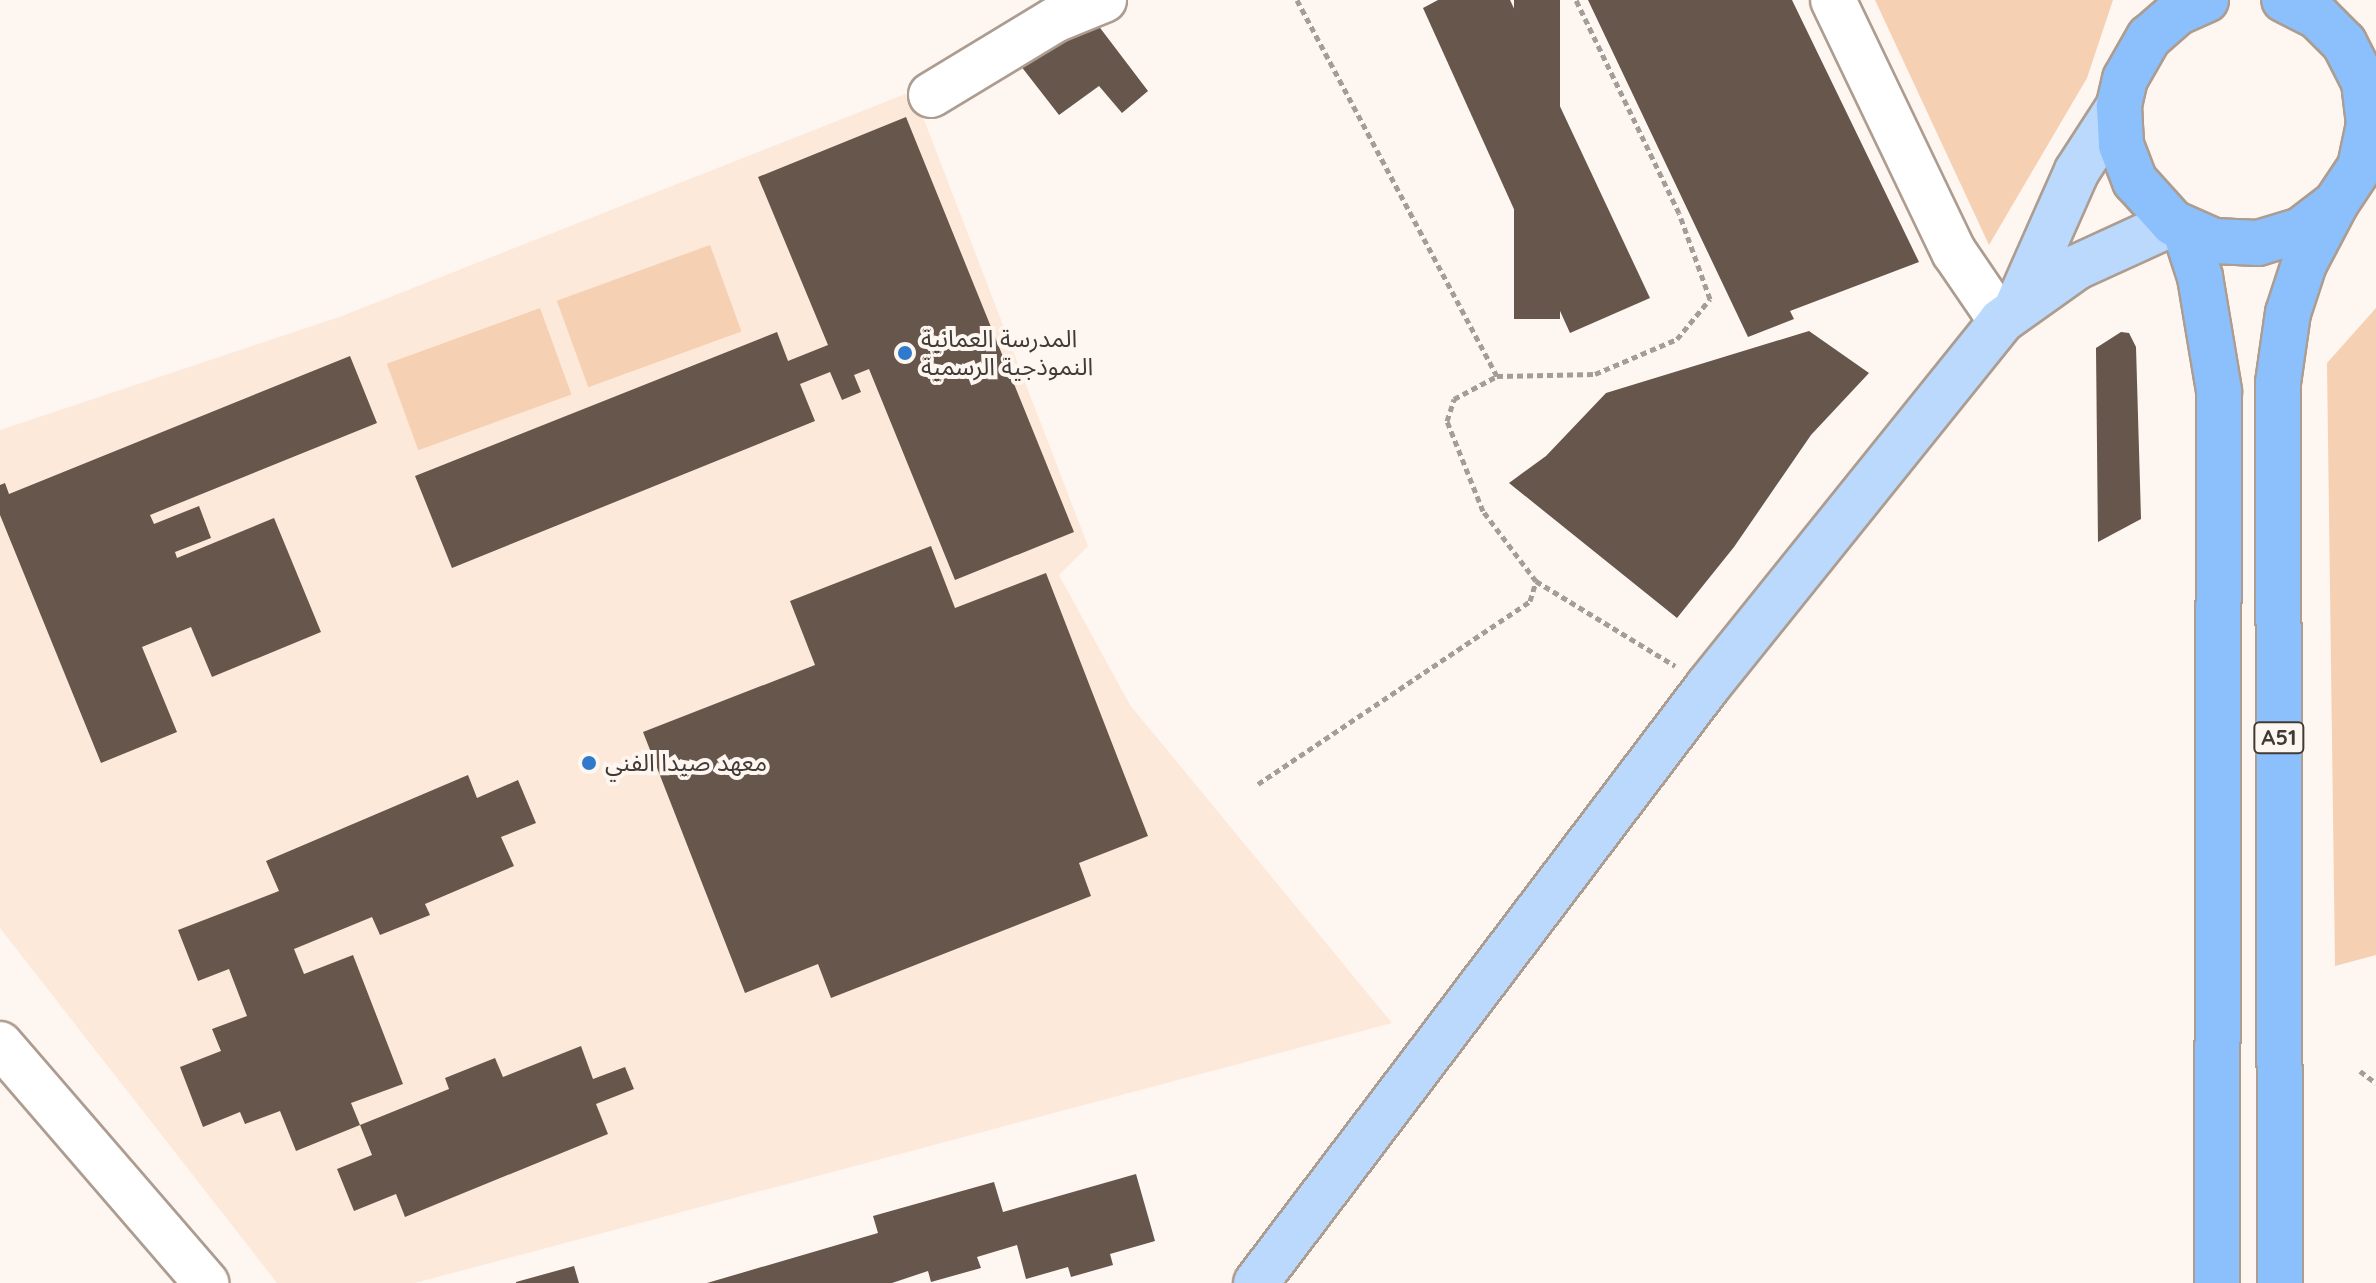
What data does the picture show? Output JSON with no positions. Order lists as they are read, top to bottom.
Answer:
{
  "streets": {
    "highway": ["A51"]
  },
  "places": ["المدرسة العمانية النموذجية الرسمية", "معهد صيدا الفني"]
}
